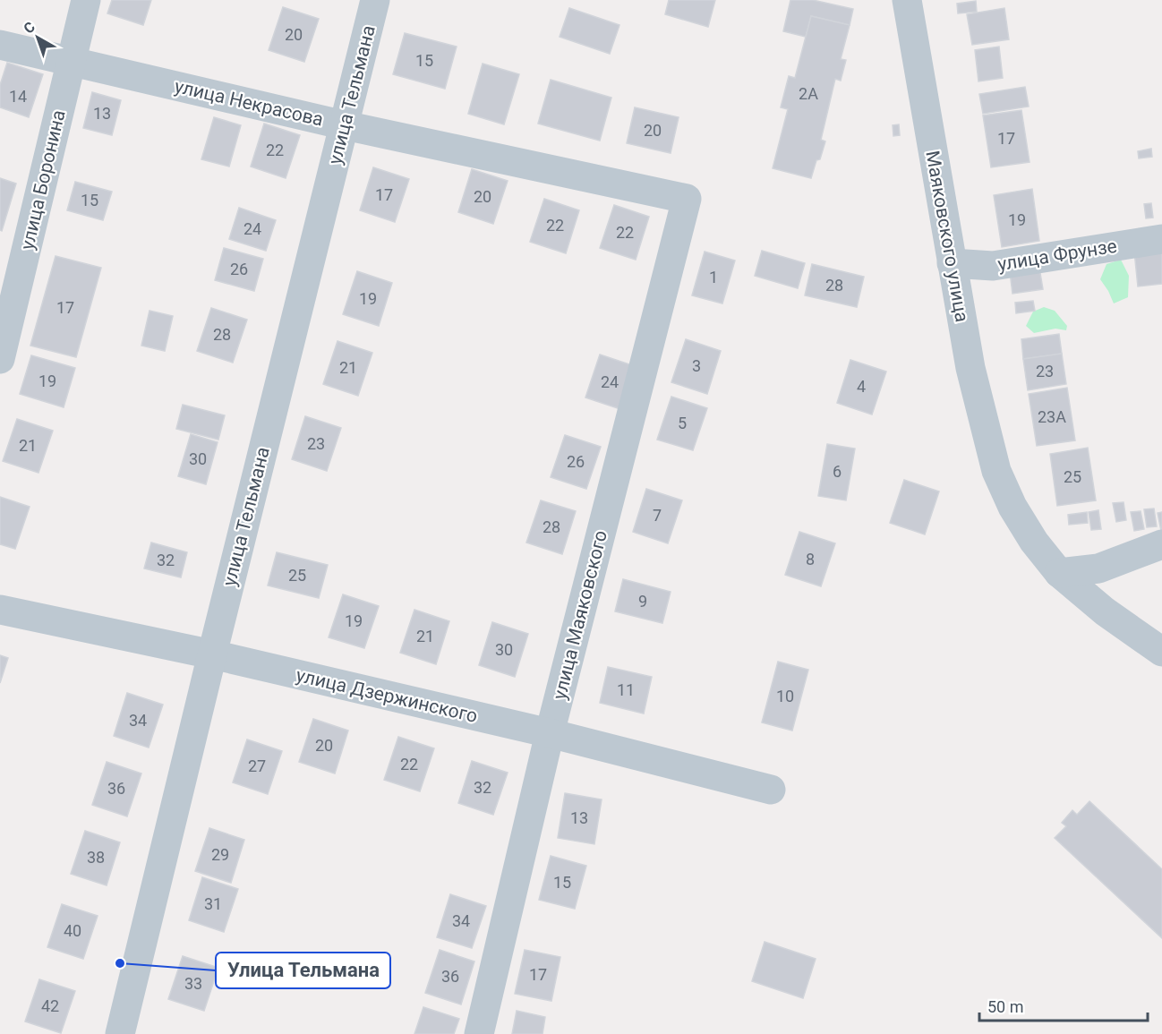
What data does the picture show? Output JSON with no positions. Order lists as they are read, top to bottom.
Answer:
{
  "streets": {
    "street": [
      "улица Тельмана",
      "улица Некрасова",
      "улица Боронина",
      "Маяковского улица",
      "улица Фрунзе",
      "улица Маяковского",
      "улица Дзержинского"
    ]
  },
  "crossings": [
    ["улица Тельмана", "улица Некрасова"],
    ["улица Тельмана", "улица Дзержинского"],
    ["улица Некрасова", "улица Боронина"],
    ["улица Некрасова", "улица Маяковского"],
    ["Маяковского улица", "улица Фрунзе"],
    ["улица Маяковского", "улица Дзержинского"]
  ],
  "places": ["Улица Тельмана"],
  "house_numbers": [
    "20",
    "15",
    "2А",
    "14",
    "13",
    "20",
    "17",
    "22",
    "17",
    "20",
    "15",
    "19",
    "22",
    "24",
    "22",
    "26",
    "1",
    "28",
    "19",
    "17",
    "28",
    "3",
    "21",
    "23",
    "19",
    "24",
    "4",
    "23А",
    "5",
    "23",
    "21",
    "30",
    "26",
    "6",
    "25",
    "7",
    "28",
    "8",
    "32",
    "25",
    "9",
    "19",
    "21",
    "30",
    "11",
    "10",
    "34",
    "20",
    "22",
    "27",
    "32",
    "36",
    "13",
    "29",
    "38",
    "15",
    "31",
    "34",
    "40",
    "17",
    "36",
    "33",
    "42"
  ],
  "scale_bar": "50 m",
  "north": "top left"
}
